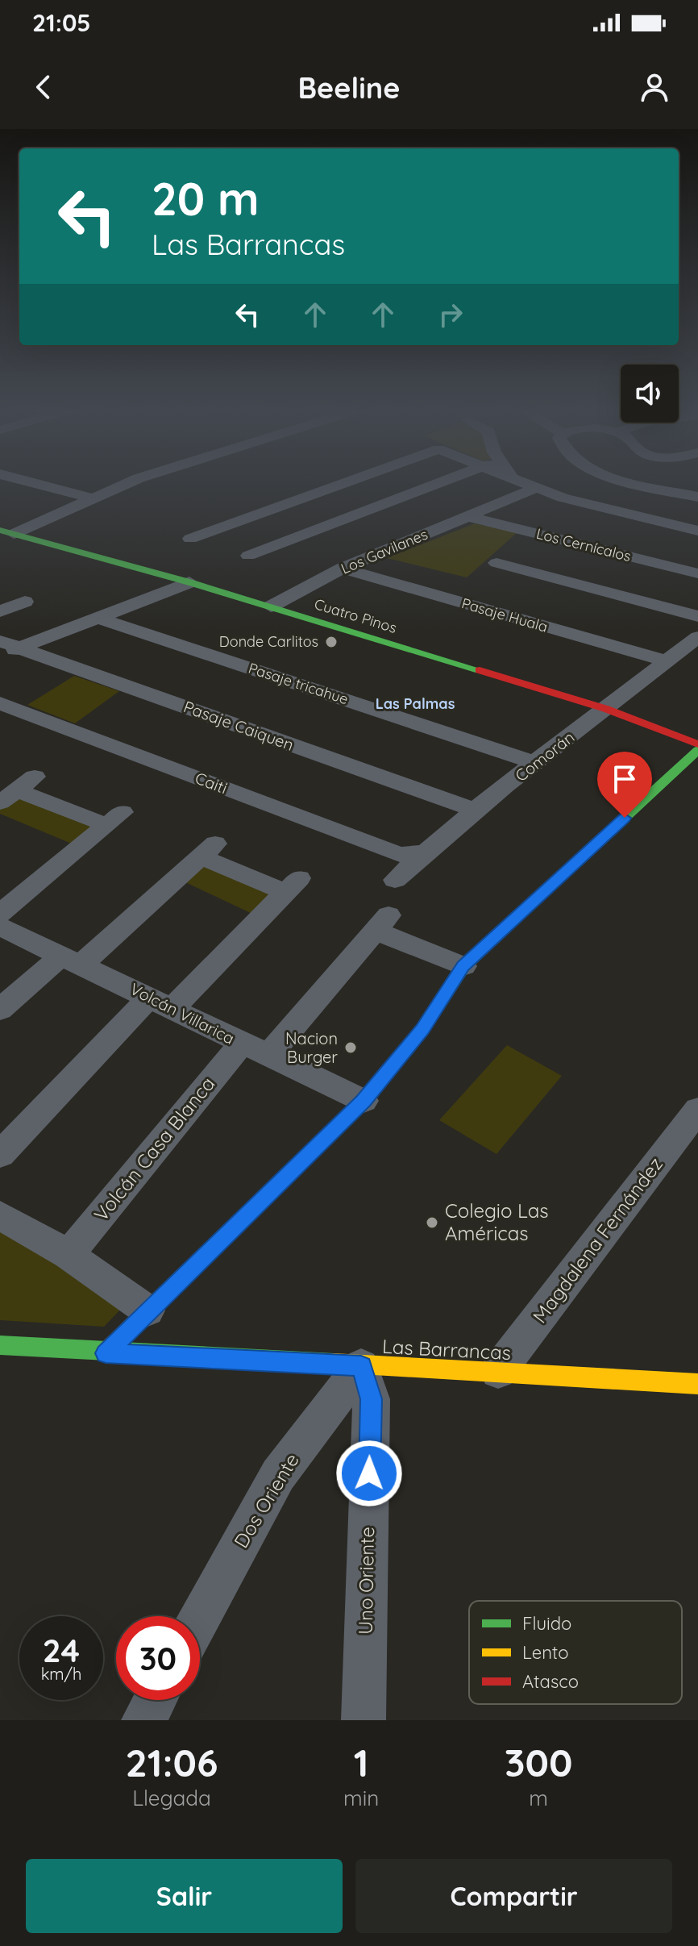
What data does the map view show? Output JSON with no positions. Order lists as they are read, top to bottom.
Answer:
{
  "streets": {
    "street": [
      "Los Cernícalos",
      "Los Gavilanes",
      "Pasaje Huala",
      "Cuatro Pinos",
      "Pasaje tricahue",
      "Pasaje Caiquen",
      "Comorán",
      "Caiti",
      "Volcán Villarica",
      "Volcán Casa Blanca",
      "Magdalena Fernández",
      "Las Barrancas",
      "Dos Oriente",
      "Uno Oriente"
    ]
  },
  "crossings": [
    ["Los Cernícalos", "Los Gavilanes"],
    ["Los Gavilanes", "Pasaje Huala"],
    ["Los Gavilanes", "Cuatro Pinos"],
    ["Pasaje Huala", "Comorán"],
    ["Cuatro Pinos", "Comorán"],
    ["Pasaje tricahue", "Comorán"],
    ["Pasaje Caiquen", "Comorán"],
    ["Comorán", "Caiti"],
    ["Volcán Villarica", "Volcán Casa Blanca"],
    ["Magdalena Fernández", "Las Barrancas"],
    ["Las Barrancas", "Dos Oriente"],
    ["Las Barrancas", "Uno Oriente"],
    ["Dos Oriente", "Uno Oriente"]
  ],
  "districts": ["Las Palmas"],
  "places": ["Donde Carlitos", "Nacion Burger", "Colegio Las Américas"],
  "legend": ["Fluido", "Lento", "Atasco"],
  "page": {
    "status": "21:05",
    "header": "Beeline",
    "turn": ["20 m", "Las Barrancas"],
    "speed": "24 km/h",
    "limit": "30",
    "eta": [
      "21:06",
      "Llegada",
      "1",
      "min",
      "300",
      "m"
    ],
    "buttons": ["Salir", "Compartir"]
  }
}
